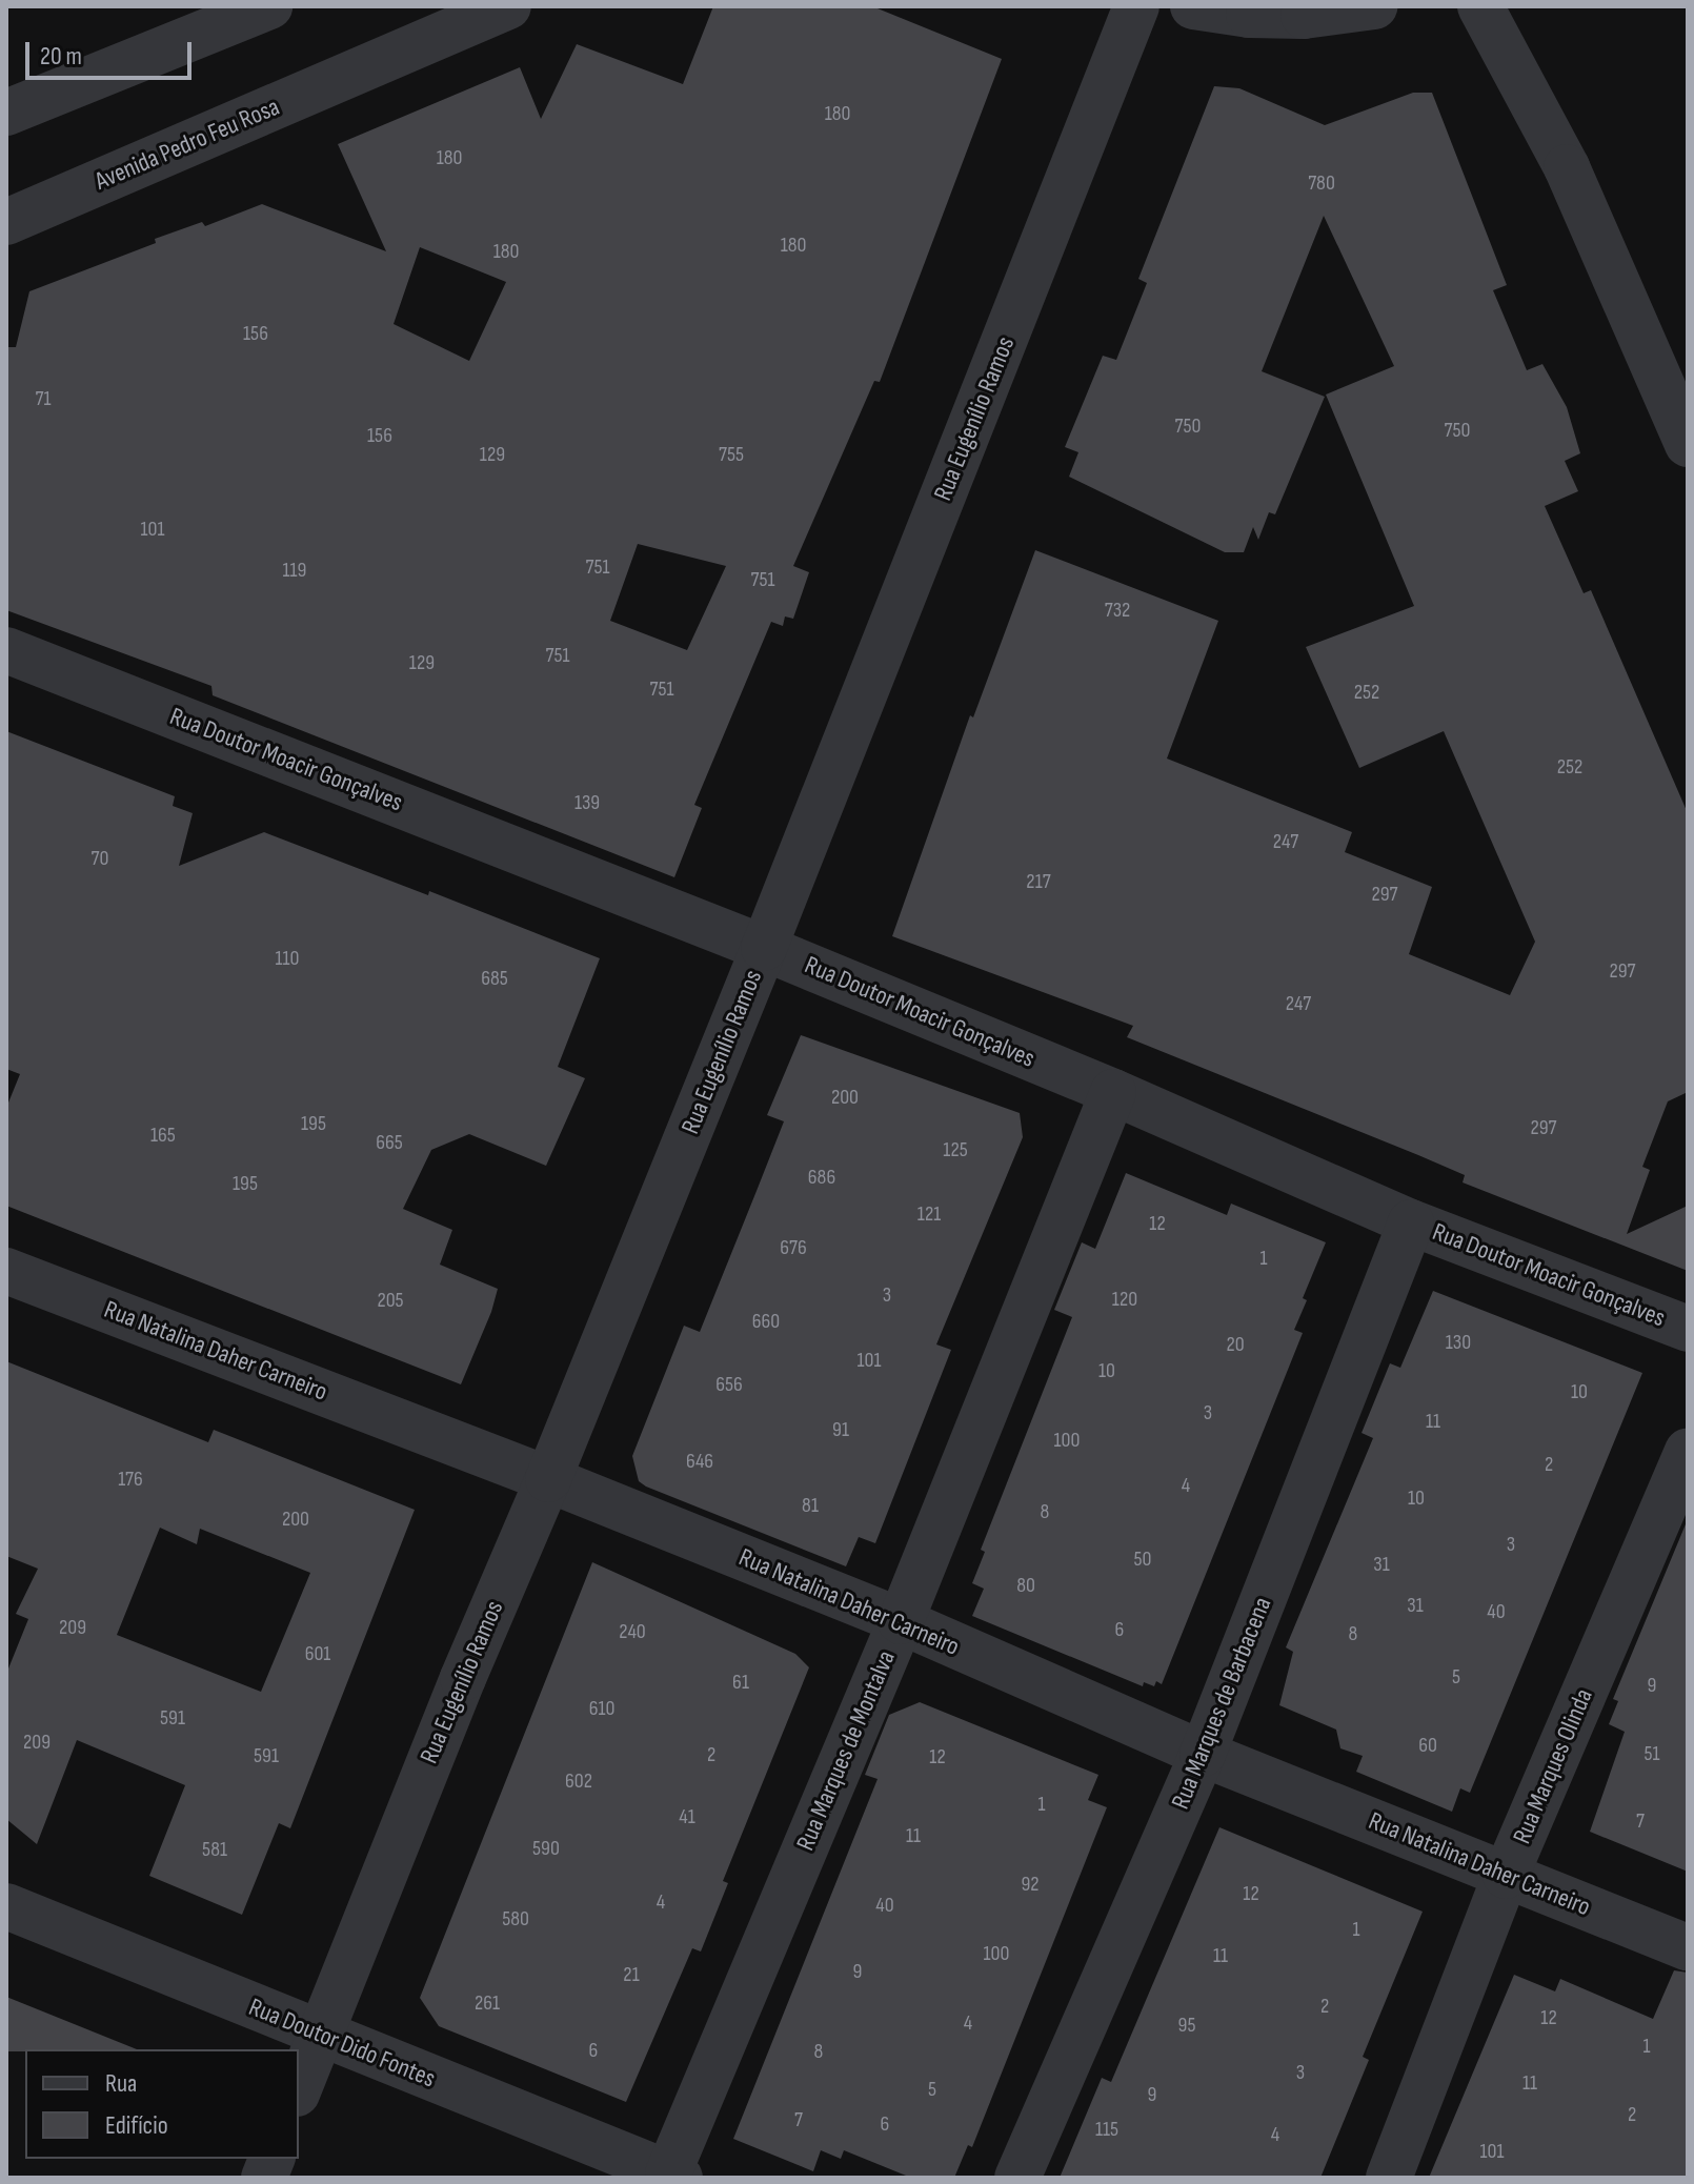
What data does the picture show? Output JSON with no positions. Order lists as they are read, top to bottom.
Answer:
{
  "streets": {
    "street": [
      "Avenida Pedro Feu Rosa",
      "Rua Eugenílio Ramos",
      "Rua Doutor Moacir Gonçalves",
      "Rua Natalina Daher Carneiro",
      "Rua Marques de Barbacena",
      "Rua Marques de Montalva",
      "Rua Marques Olinda",
      "Rua Doutor Dido Fontes"
    ]
  },
  "crossings": [
    ["Rua Eugenílio Ramos", "Rua Doutor Moacir Gonçalves"],
    ["Rua Eugenílio Ramos", "Rua Natalina Daher Carneiro"],
    ["Rua Eugenílio Ramos", "Rua Doutor Dido Fontes"],
    ["Rua Doutor Moacir Gonçalves", "Rua Marques de Barbacena"],
    ["Rua Doutor Moacir Gonçalves", "Rua Marques de Montalva"],
    ["Rua Natalina Daher Carneiro", "Rua Marques de Barbacena"],
    ["Rua Natalina Daher Carneiro", "Rua Marques de Montalva"],
    ["Rua Natalina Daher Carneiro", "Rua Marques Olinda"],
    ["Rua Marques de Montalva", "Rua Doutor Dido Fontes"]
  ],
  "house_numbers": [
    "180",
    "180",
    "780",
    "180",
    "180",
    "156",
    "71",
    "750",
    "750",
    "156",
    "129",
    "755",
    "101",
    "751",
    "119",
    "751",
    "732",
    "751",
    "129",
    "751",
    "252",
    "252",
    "139",
    "247",
    "70",
    "217",
    "297",
    "110",
    "297",
    "685",
    "247",
    "200",
    "195",
    "297",
    "165",
    "665",
    "125",
    "686",
    "195",
    "121",
    "12",
    "676",
    "1",
    "3",
    "120",
    "205",
    "660",
    "130",
    "20",
    "101",
    "10",
    "656",
    "10",
    "3",
    "11",
    "91",
    "100",
    "646",
    "2",
    "176",
    "4",
    "10",
    "81",
    "8",
    "200",
    "3",
    "50",
    "31",
    "80",
    "31",
    "40",
    "209",
    "6",
    "240",
    "8",
    "601",
    "5",
    "61",
    "9",
    "610",
    "591",
    "209",
    "60",
    "51",
    "2",
    "591",
    "12",
    "602",
    "1",
    "41",
    "7",
    "11",
    "590",
    "581",
    "92",
    "12",
    "4",
    "40",
    "580",
    "1",
    "100",
    "11",
    "9",
    "21",
    "261",
    "2",
    "12",
    "4",
    "95",
    "1",
    "6",
    "8",
    "3",
    "11",
    "5",
    "9",
    "2",
    "7",
    "6",
    "115",
    "4",
    "101"
  ],
  "legend": ["Rua", "Edifício"],
  "scale_bar": "20 m"
}
